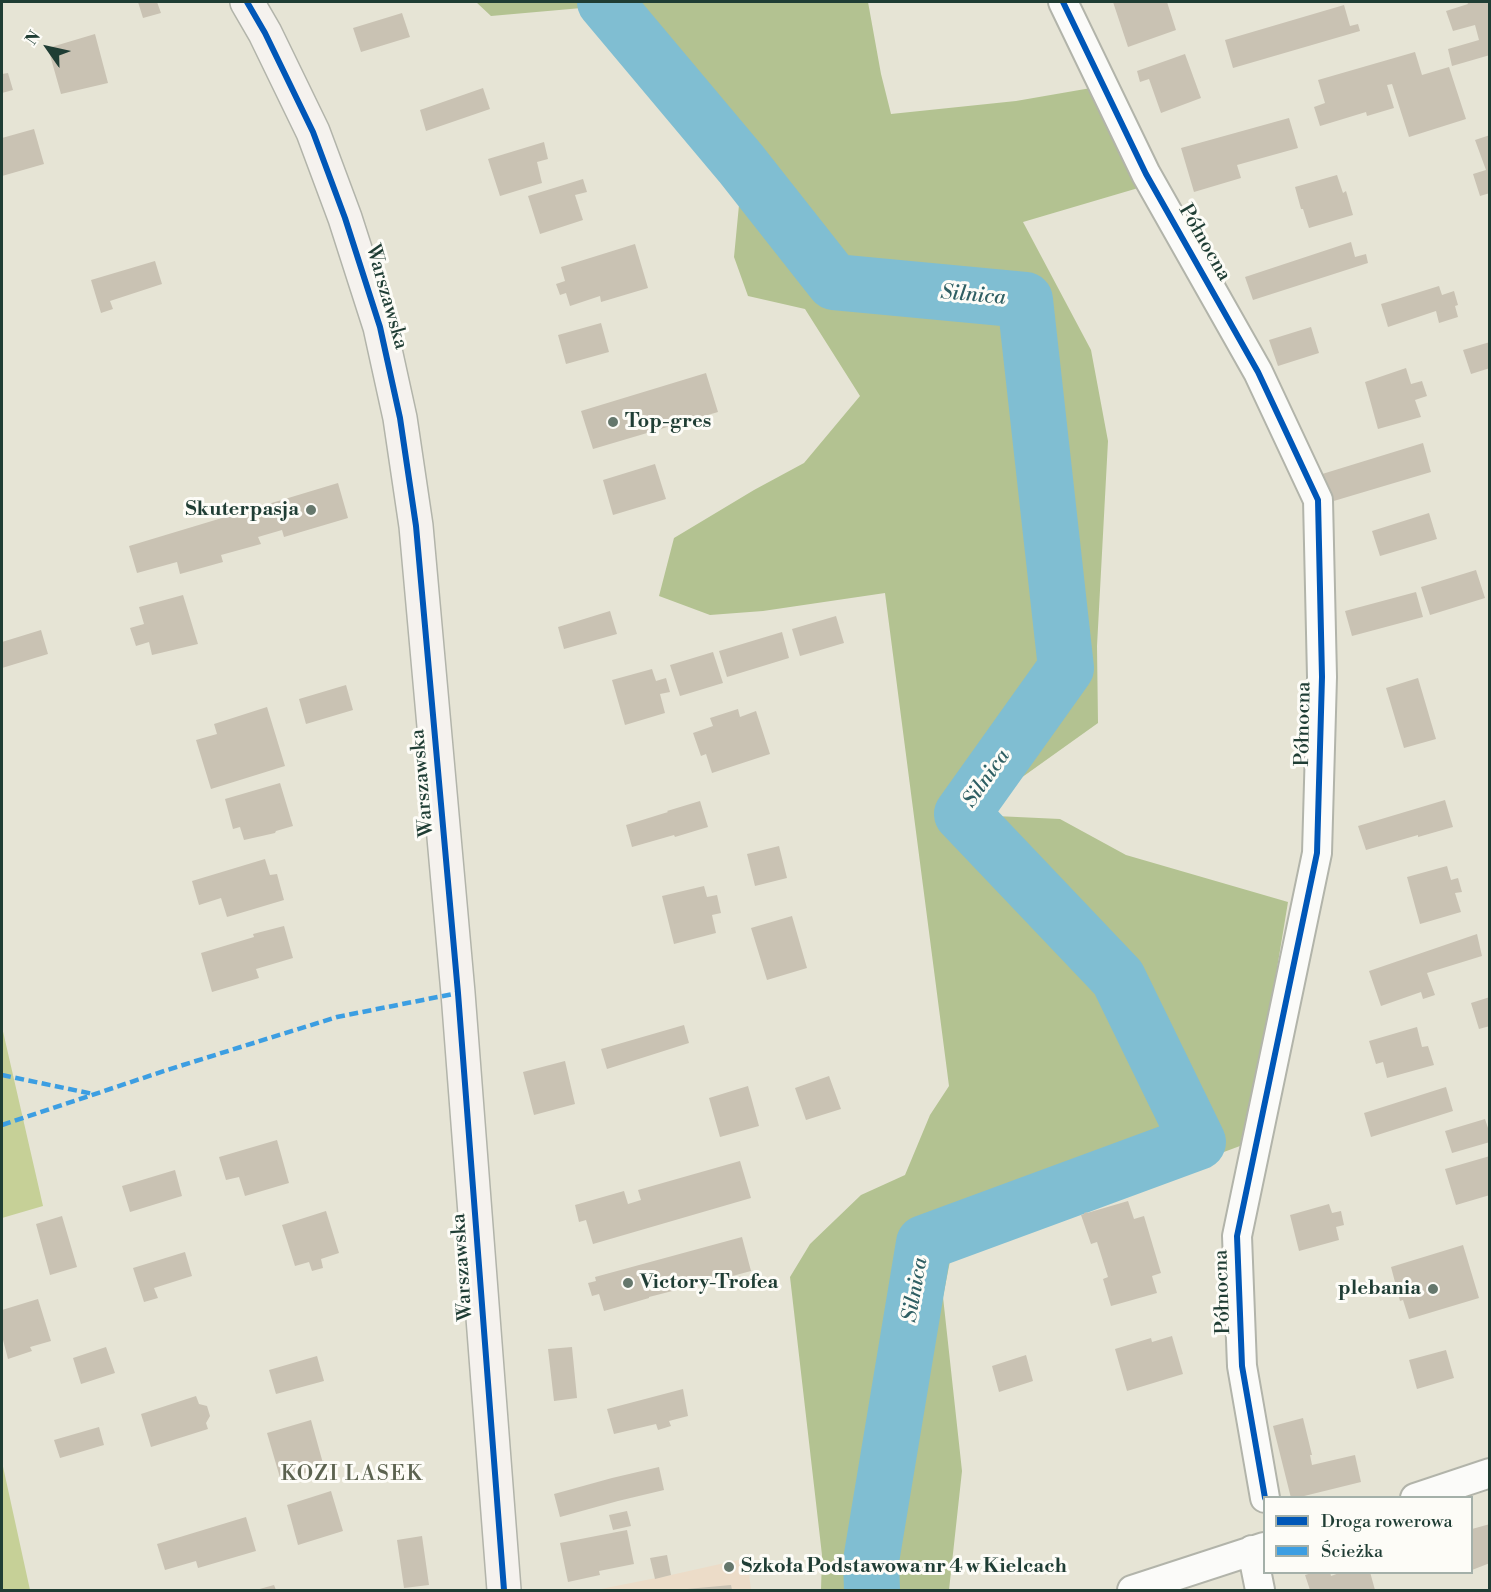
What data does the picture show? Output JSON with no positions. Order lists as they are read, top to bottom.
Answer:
{
  "streets": {
    "street": ["Północna", "Warszawska"]
  },
  "districts": ["KOZI LASEK"],
  "water": ["Silnica"],
  "places": [
    "Top-gres",
    "Skuterpasja",
    "Victory-Trofea",
    "plebania",
    "Szkoła Podstawowa nr 4 w Kielcach"
  ],
  "legend": ["Droga rowerowa", "Ścieżka"],
  "north": "top left"
}
